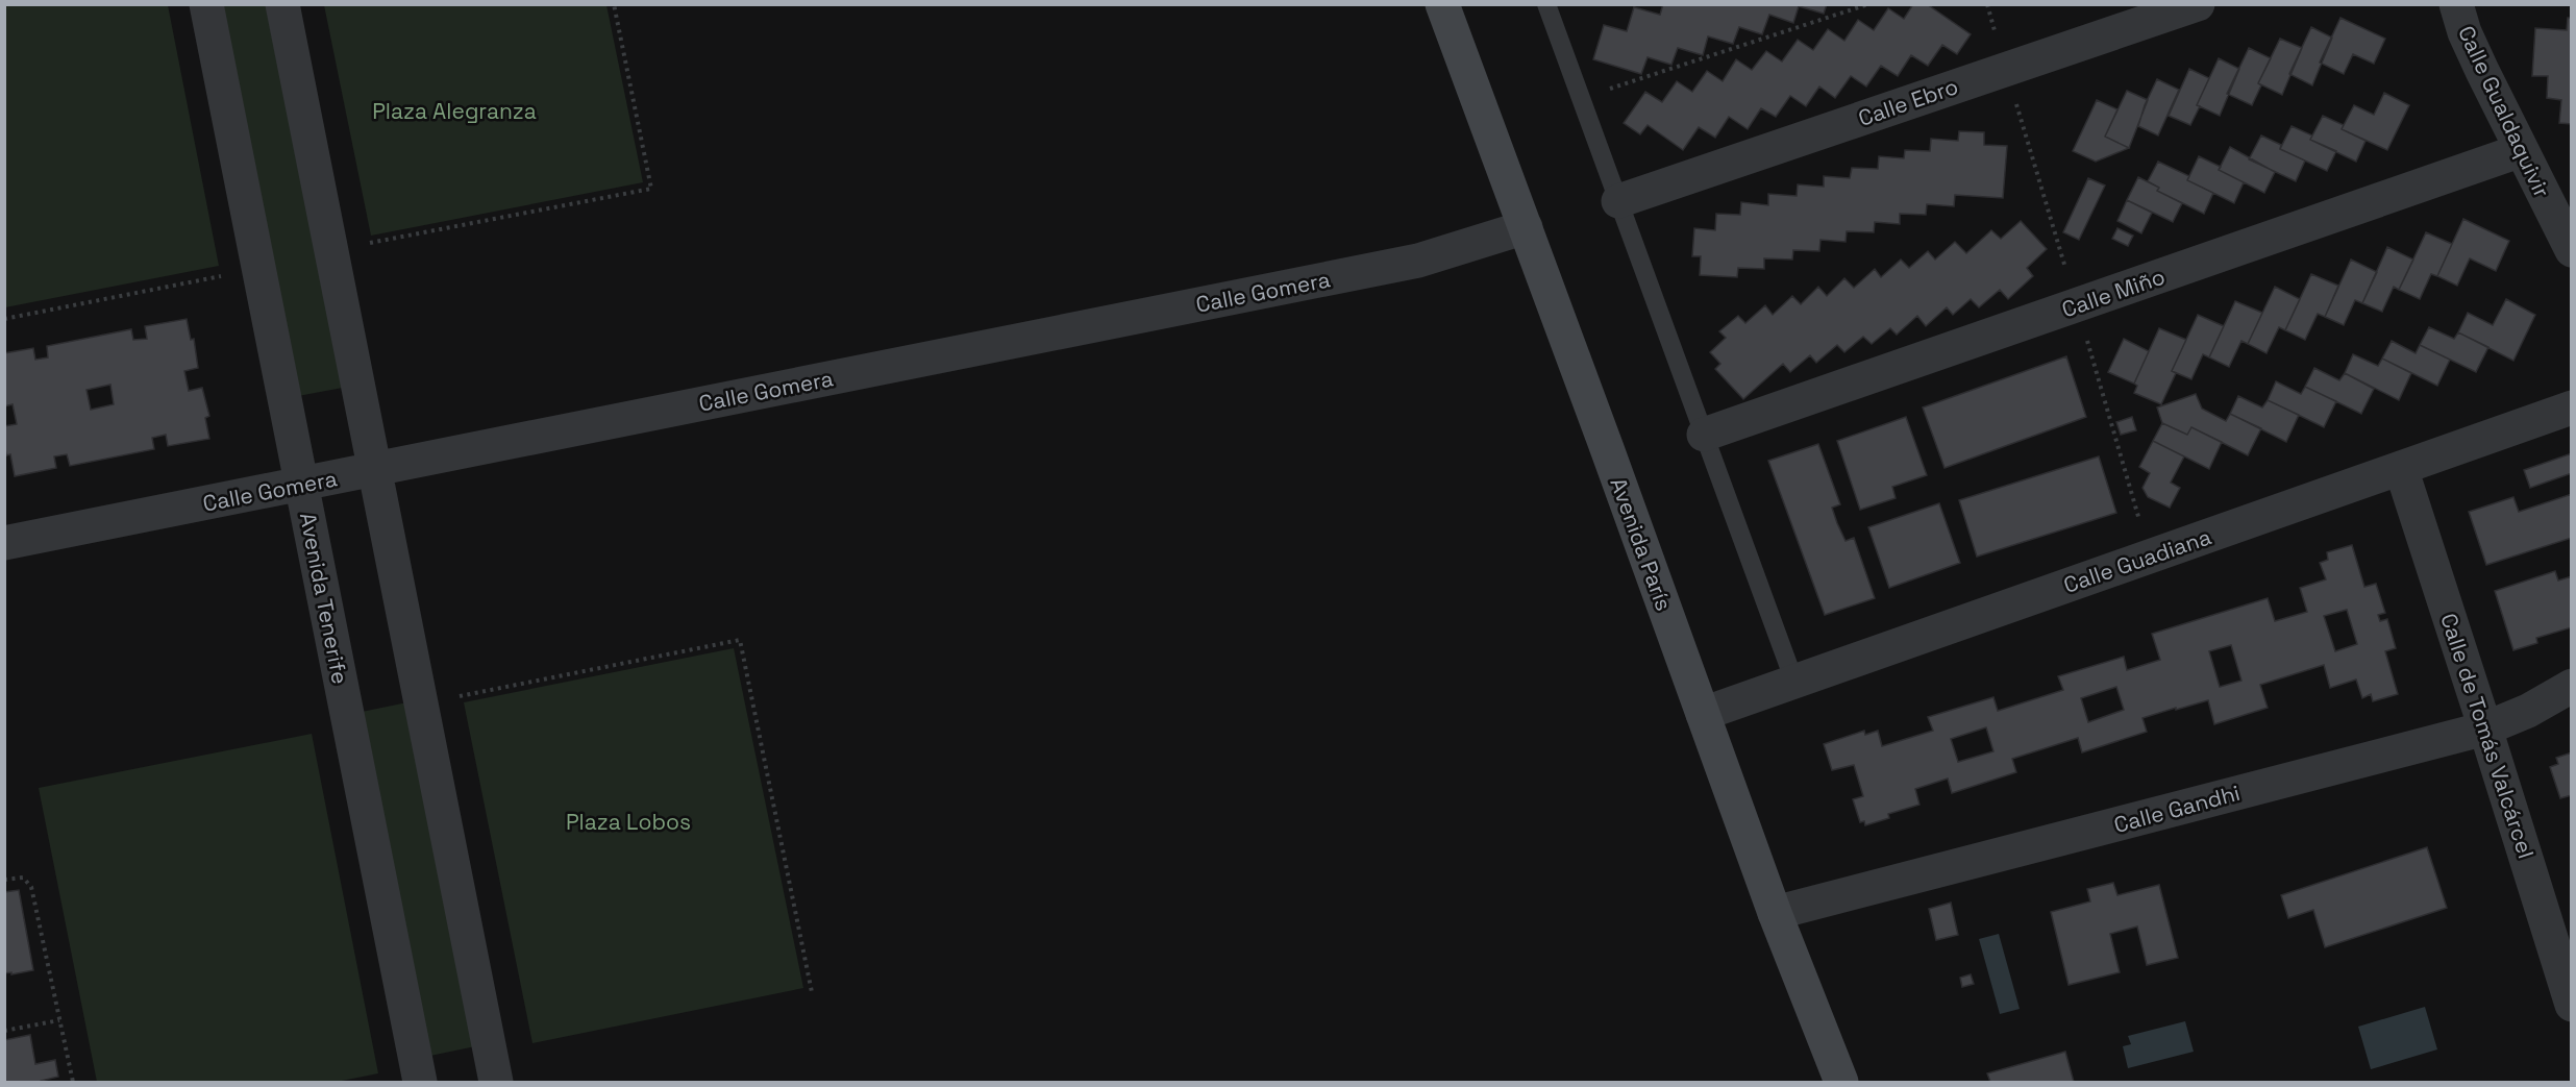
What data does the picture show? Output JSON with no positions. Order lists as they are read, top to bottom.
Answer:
{
  "streets": {
    "main road": ["Avenida París"],
    "street": [
      "Calle Ebro",
      "Calle Gualdaquivir",
      "Calle Gomera",
      "Calle Miño",
      "Calle Guadiana",
      "Avenida Tenerife",
      "Calle de Tomás Valcárcel",
      "Calle Gandhi"
    ]
  },
  "crossings": [
    ["Calle Gualdaquivir", "Calle Miño"],
    ["Calle Gomera", "Avenida París"],
    ["Calle Gomera", "Avenida Tenerife"],
    ["Avenida París", "Calle Guadiana"],
    ["Avenida París", "Calle Gandhi"],
    ["Calle Guadiana", "Calle de Tomás Valcárcel"],
    ["Calle de Tomás Valcárcel", "Calle Gandhi"]
  ],
  "parks": ["Plaza Alegranza", "Plaza Lobos"]
}
